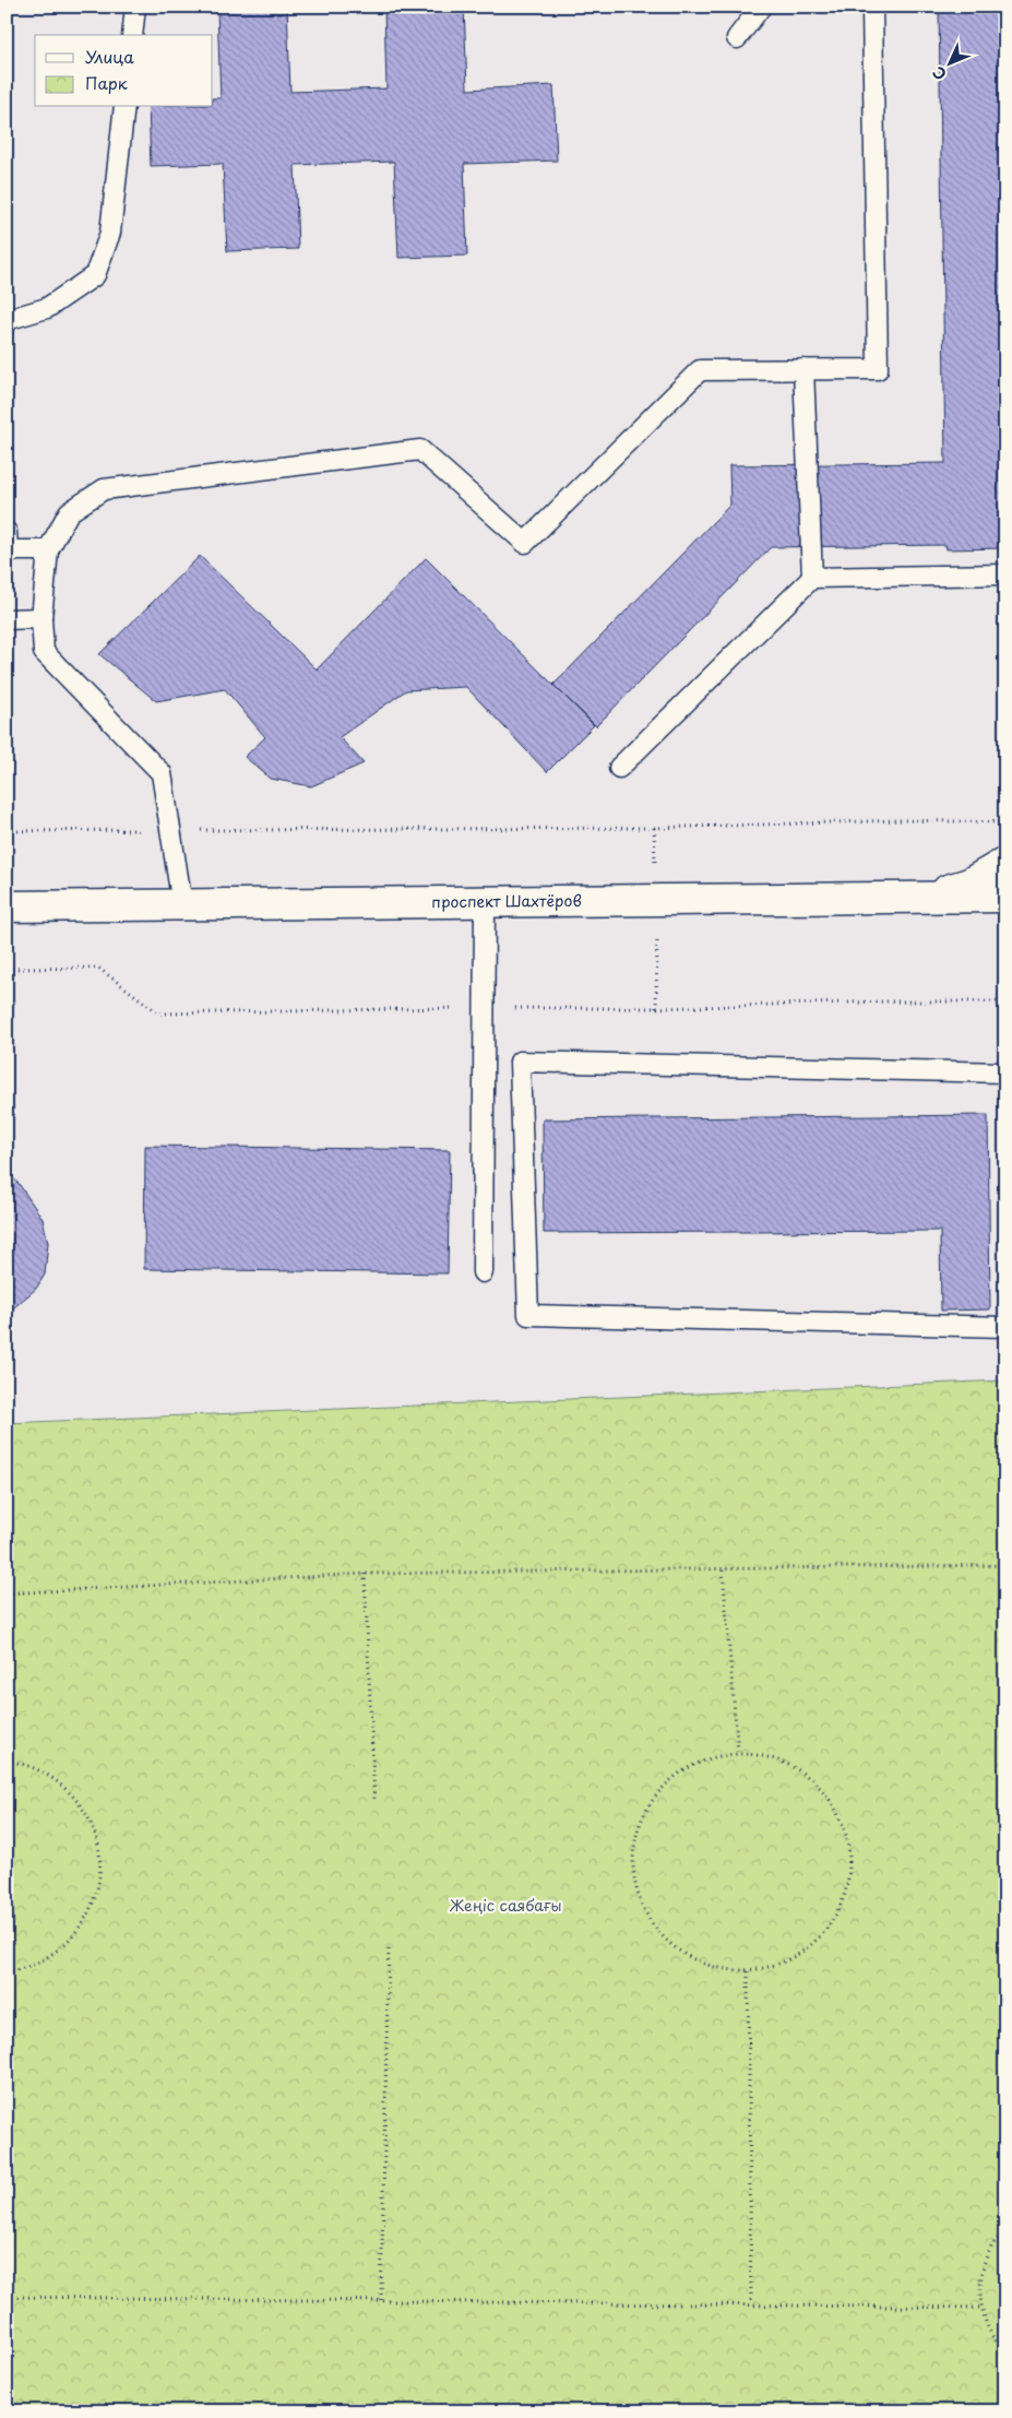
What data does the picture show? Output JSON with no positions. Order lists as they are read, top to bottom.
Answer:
{
  "streets": {
    "main road": ["проспект Шахтёров"]
  },
  "parks": ["Жеңіс саябағы"],
  "legend": ["Улица", "Парк"],
  "north": "bottom left"
}
